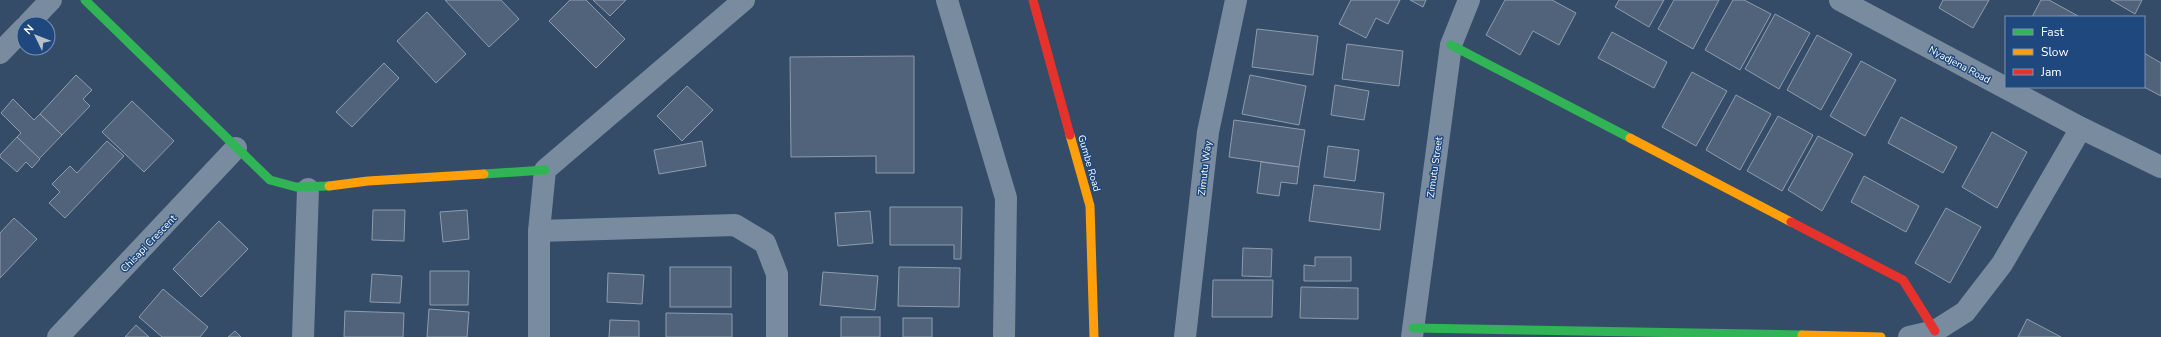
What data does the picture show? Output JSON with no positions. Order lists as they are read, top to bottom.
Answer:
{
  "streets": {
    "street": [
      "Nyadjena Road",
      "Gumbe Road",
      "Zimutu Street",
      "Zimutu Way",
      "Chisapi Crescent"
    ]
  },
  "legend": ["Fast", "Slow", "Jam"],
  "north": "top left"
}
